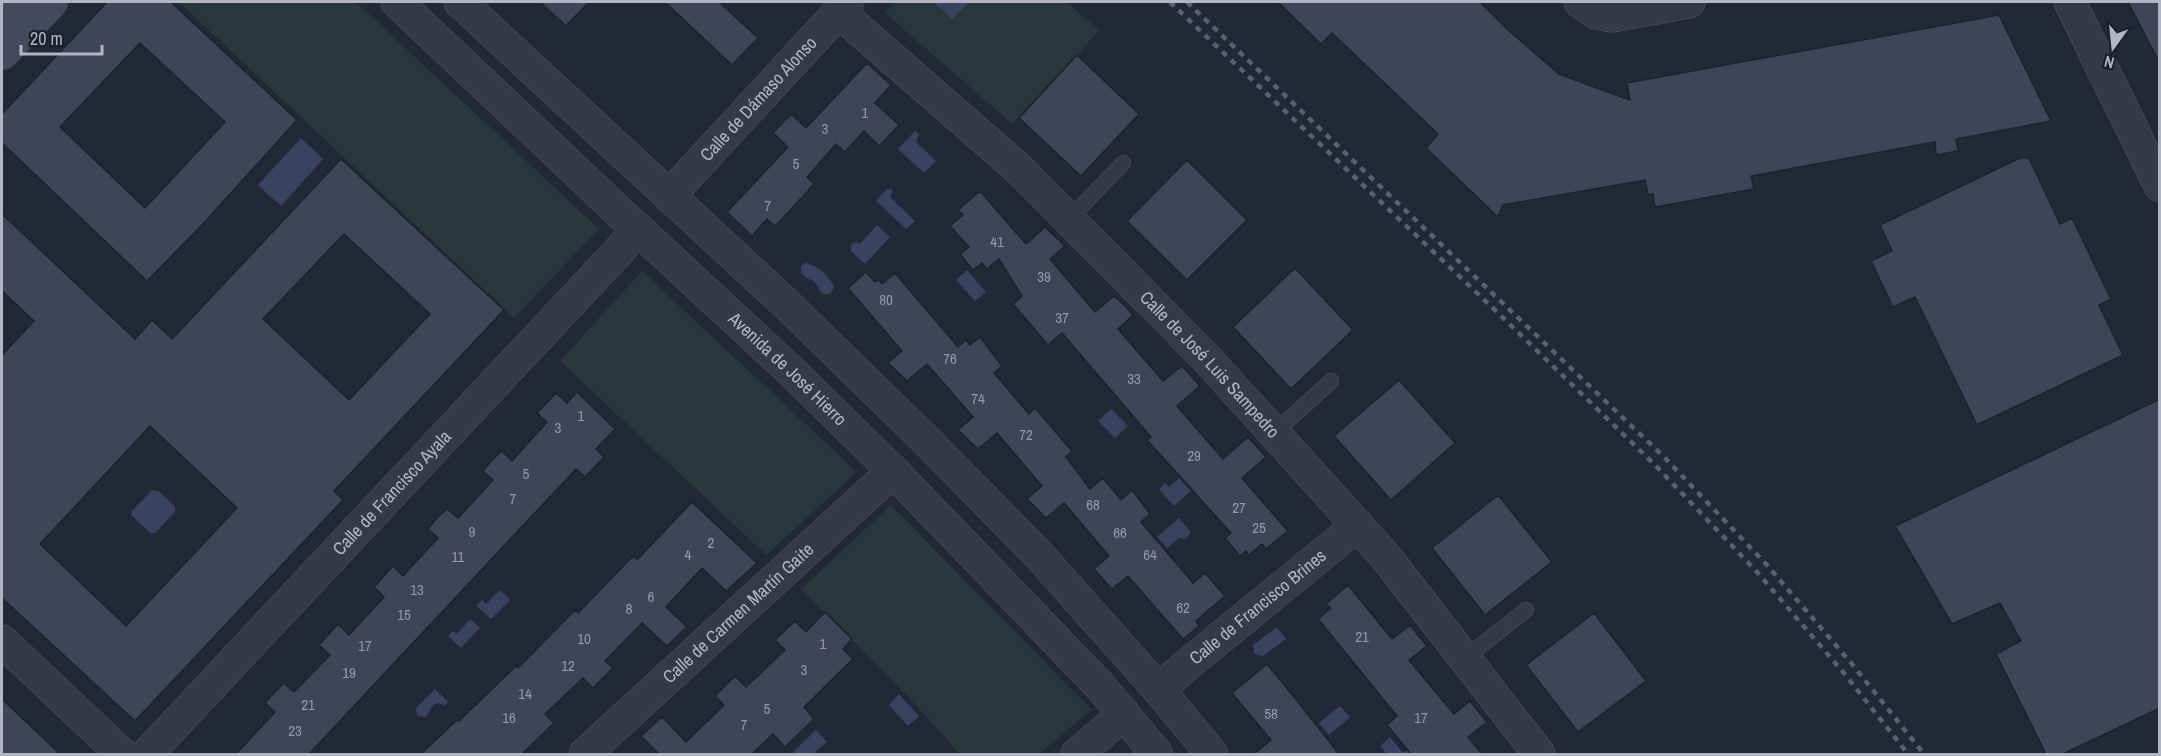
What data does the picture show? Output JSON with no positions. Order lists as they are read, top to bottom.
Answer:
{
  "streets": {
    "street": [
      "Calle de Dámaso Alonso",
      "Calle de José Luis Sampedro",
      "Avenida de José Hierro",
      "Calle de Francisco Ayala",
      "Calle de Francisco Brines",
      "Calle de Carmen Martín Gaite"
    ]
  },
  "crossings": [
    ["Calle de Dámaso Alonso", "Calle de José Luis Sampedro"],
    ["Calle de José Luis Sampedro", "Calle de Francisco Brines"],
    ["Avenida de José Hierro", "Calle de Francisco Ayala"],
    ["Avenida de José Hierro", "Calle de Carmen Martín Gaite"]
  ],
  "house_numbers": [
    "1",
    "3",
    "5",
    "7",
    "41",
    "39",
    "80",
    "37",
    "76",
    "33",
    "74",
    "1",
    "3",
    "72",
    "29",
    "5",
    "7",
    "68",
    "27",
    "25",
    "9",
    "66",
    "2",
    "4",
    "64",
    "11",
    "13",
    "6",
    "62",
    "8",
    "15",
    "21",
    "10",
    "1",
    "17",
    "12",
    "3",
    "19",
    "14",
    "21",
    "5",
    "58",
    "16",
    "17",
    "7",
    "23"
  ],
  "scale_bar": "20 m",
  "north": "bottom"
}
